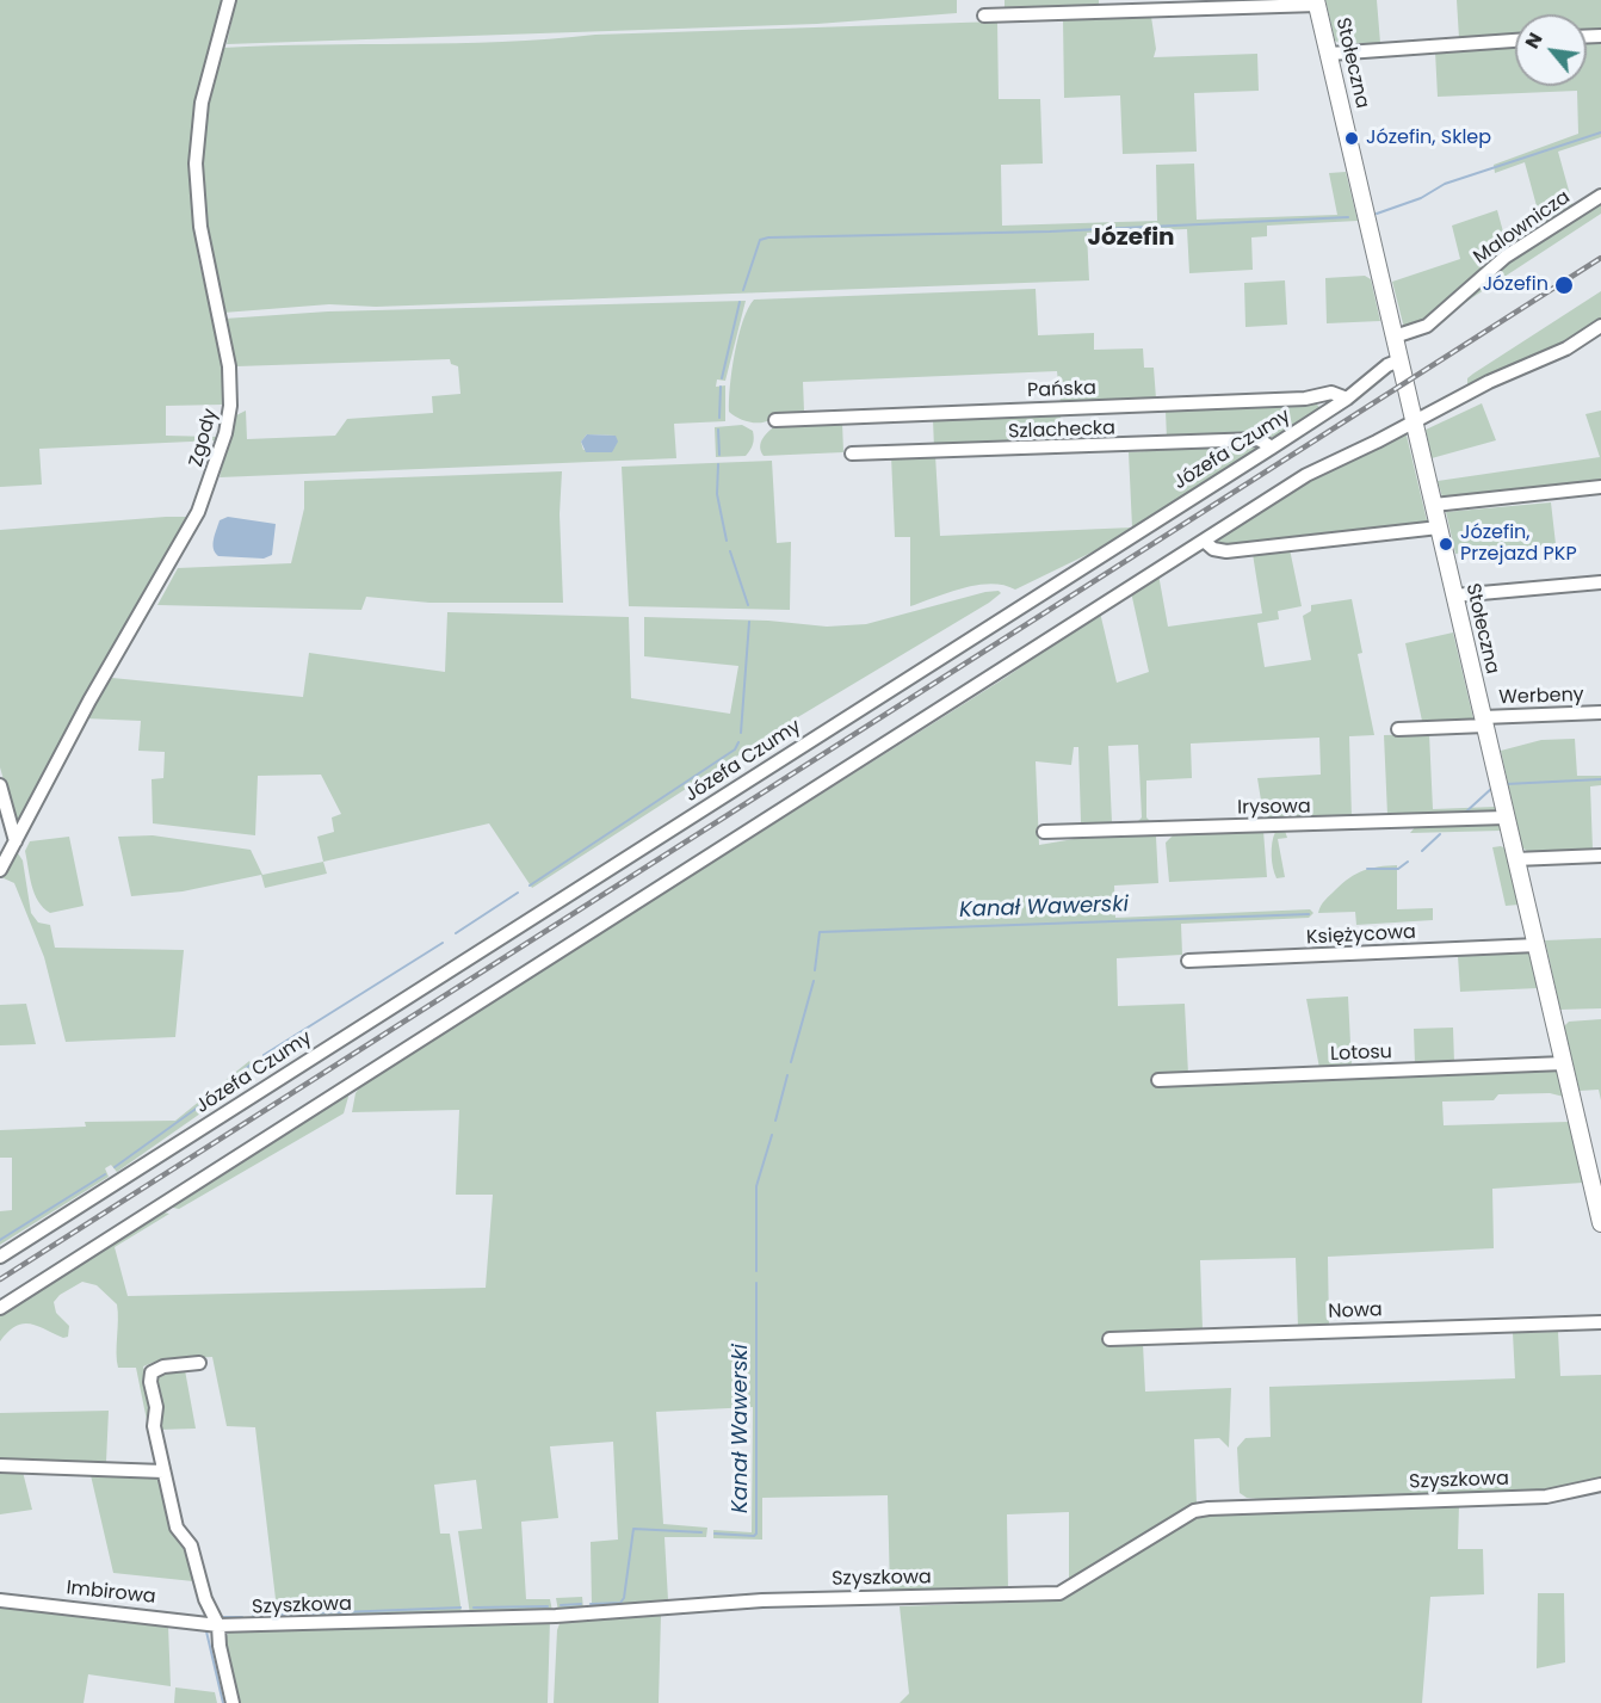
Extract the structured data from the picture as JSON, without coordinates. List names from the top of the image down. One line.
{"streets":{"street":["Stołeczna","Malownicza","Pańska","Szlachecka","Zgody","Józefa Czumy","Werbeny","Irysowa","Księżycowa","Lotosu","Nowa","Szyszkowa","Imbirowa"]},"crossings":[["Stołeczna","Malownicza"],["Stołeczna","Józefa Czumy"],["Stołeczna","Werbeny"],["Stołeczna","Irysowa"],["Stołeczna","Księżycowa"],["Stołeczna","Lotosu"],["Pańska","Józefa Czumy"],["Szlachecka","Józefa Czumy"],["Szyszkowa","Imbirowa"]],"districts":["Józefin"],"water":["Kanał Wawerski"],"places":["Józefin, Sklep","Józefin","Józefin, Przejazd PKP"],"north":"top left"}
